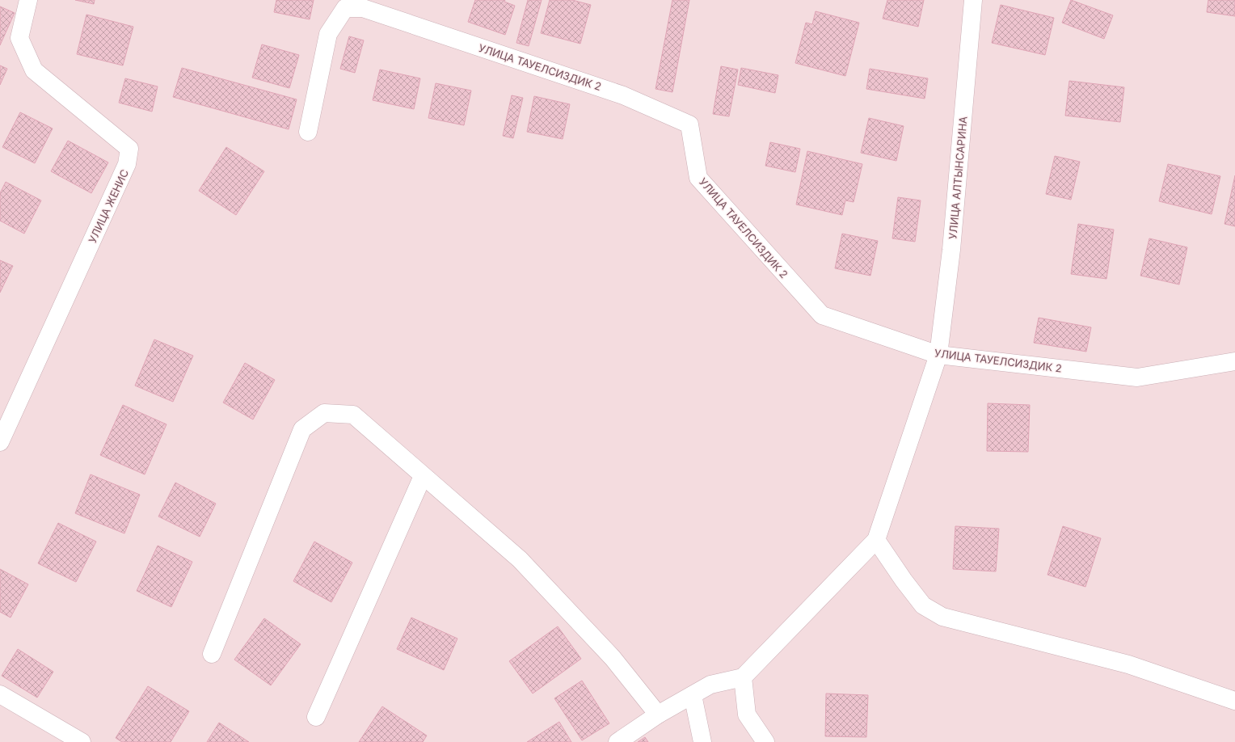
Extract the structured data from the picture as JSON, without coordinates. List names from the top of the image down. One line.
{"streets":{"street":["УЛИЦА ТАУЕЛСИЗДИК 2","УЛИЦА АЛТЫНСАРИНА","УЛИЦА ЖЕНИС"]},"crossings":[["УЛИЦА ТАУЕЛСИЗДИК 2","УЛИЦА АЛТЫНСАРИНА"]]}
